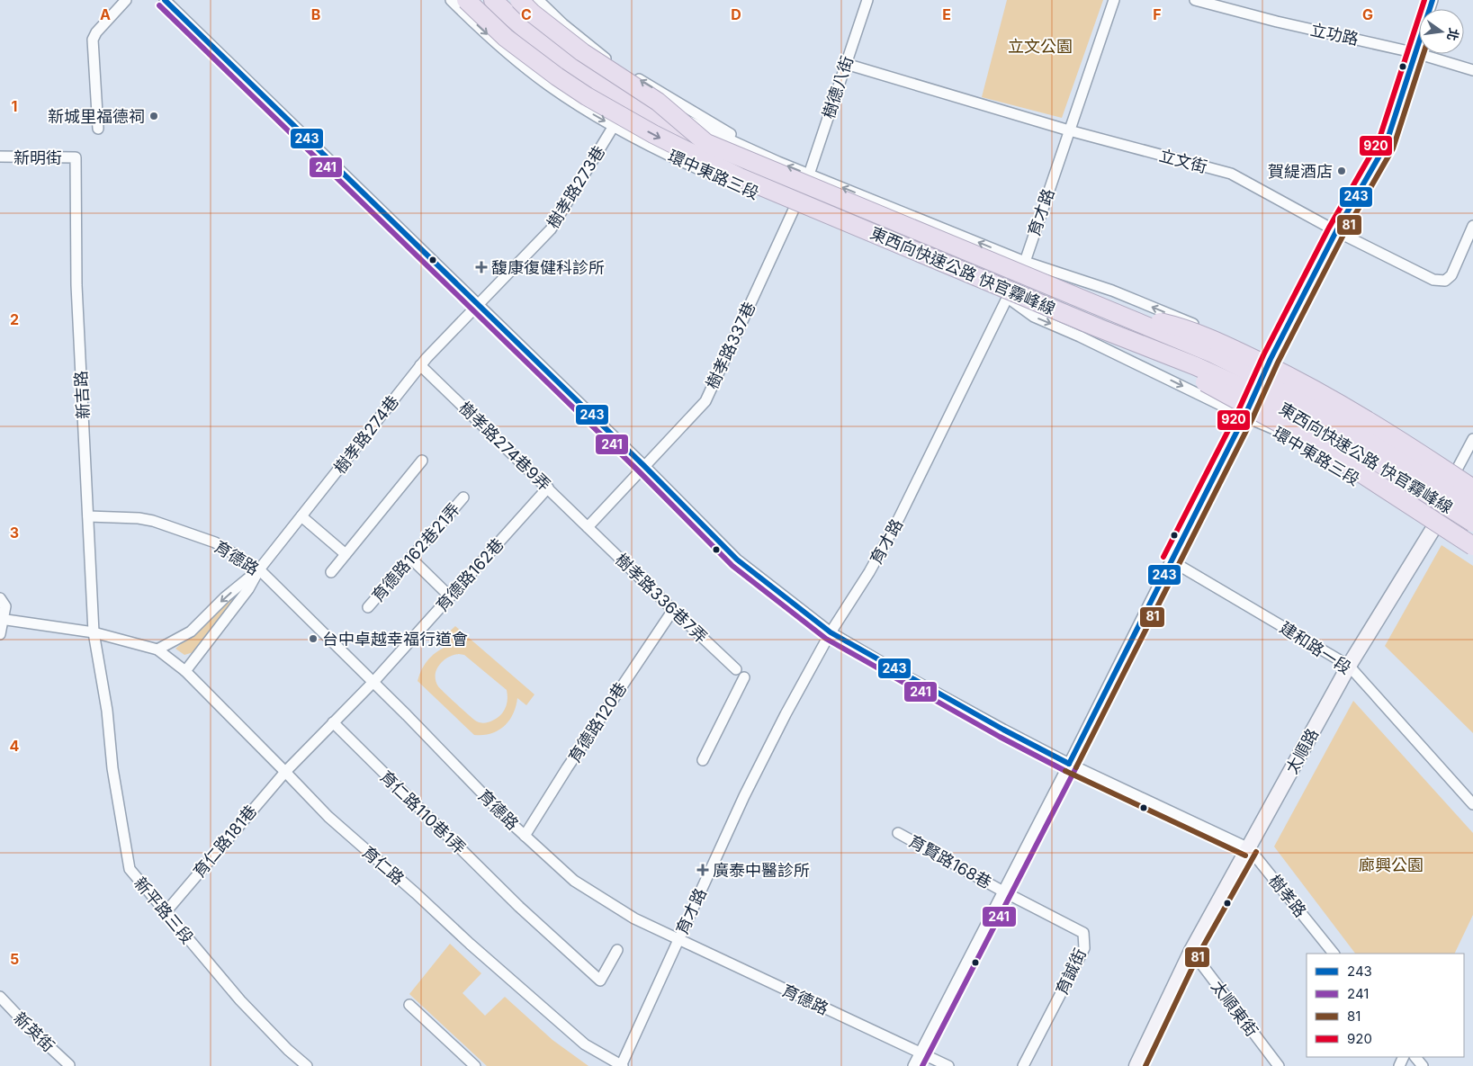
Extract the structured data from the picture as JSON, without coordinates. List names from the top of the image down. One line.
{"streets":{"highway":["東西向快速公路 快官霧峰線"],"street":["立功路","樹德八街","新明街","立文街","環中東路三段","樹孝路273巷","育才路","樹孝路337巷","新吉路","樹孝路274巷","樹孝路274巷9弄","育德路162巷21弄","育德路","育德路162巷","樹孝路336巷7弄","建和路一段","育德路120巷","太順路","育仁路110巷1弄","育仁路181巷","育賢路168巷","育仁路","樹孝路","新平路三段","育誠街","太順東街","新英街"]},"crossings":[["樹德八街","立文街"],["新明街","新吉路"],["立文街","育才路"],["環中東路三段","樹孝路273巷"],["環中東路三段","育才路"],["環中東路三段","樹孝路337巷"],["環中東路三段","太順路"],["樹孝路273巷","樹孝路274巷"],["樹孝路273巷","樹孝路"],["育才路","育德路"],["育才路","育仁路"],["育才路","樹孝路"],["樹孝路337巷","樹孝路274巷9弄"],["樹孝路337巷","樹孝路336巷7弄"],["樹孝路337巷","樹孝路"],["新吉路","育德路"],["新吉路","新平路三段"],["樹孝路274巷","樹孝路274巷9弄"],["樹孝路274巷","育德路"],["樹孝路274巷","樹孝路"],["樹孝路274巷9弄","育德路162巷"],["樹孝路274巷9弄","樹孝路336巷7弄"],["育德路","育德路162巷"],["育德路","育德路120巷"],["樹孝路336巷7弄","育德路120巷"],["建和路一段","太順路"],["太順路","樹孝路"],["太順路","太順東街"],["育仁路181巷","育仁路"],["育仁路181巷","新平路三段"],["育賢路168巷","育誠街"]],"parks":["立文公園","廊興公園"],"places":{"other":["新城里福德祠","賀緹酒店","台中卓越幸福行道會"],"health":["馥康復健科診所","廣泰中醫診所"]},"lines":["transit line 243","transit line 920","transit line 241","transit line 81"],"legend":["243","241","81","920"],"north":"right","grid":{"columns":["A","B","C","D","E","F","G"],"rows":["1","2","3","4","5"]}}
